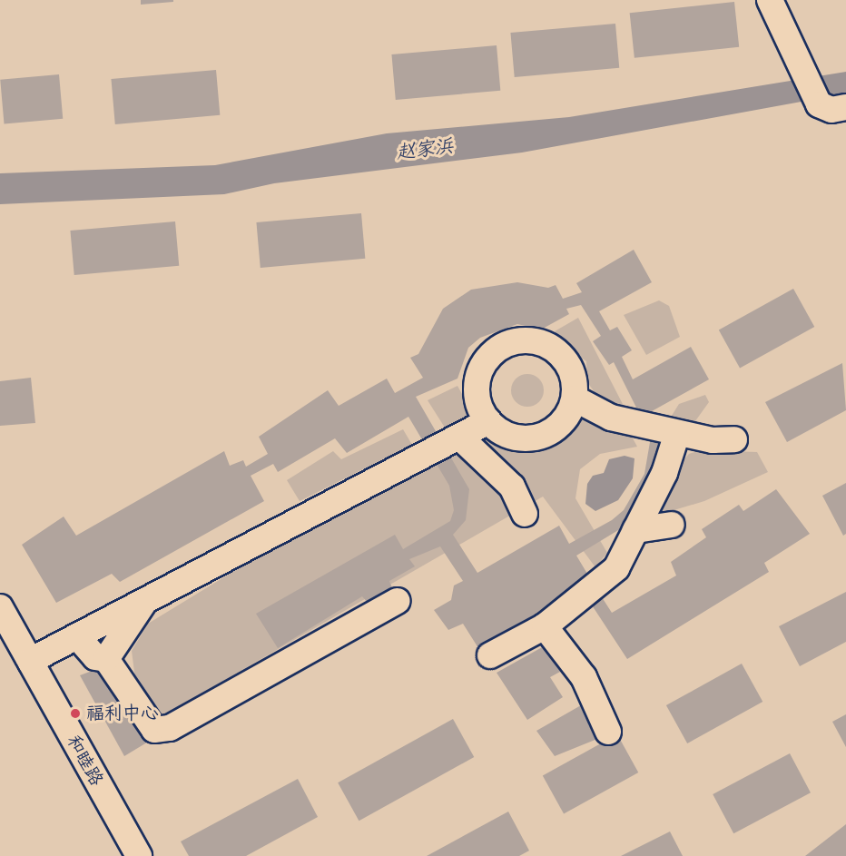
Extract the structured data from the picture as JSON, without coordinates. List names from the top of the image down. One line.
{"streets":{"street":["和睦路"]},"water":["赵家浜"],"places":["福利中心"]}
